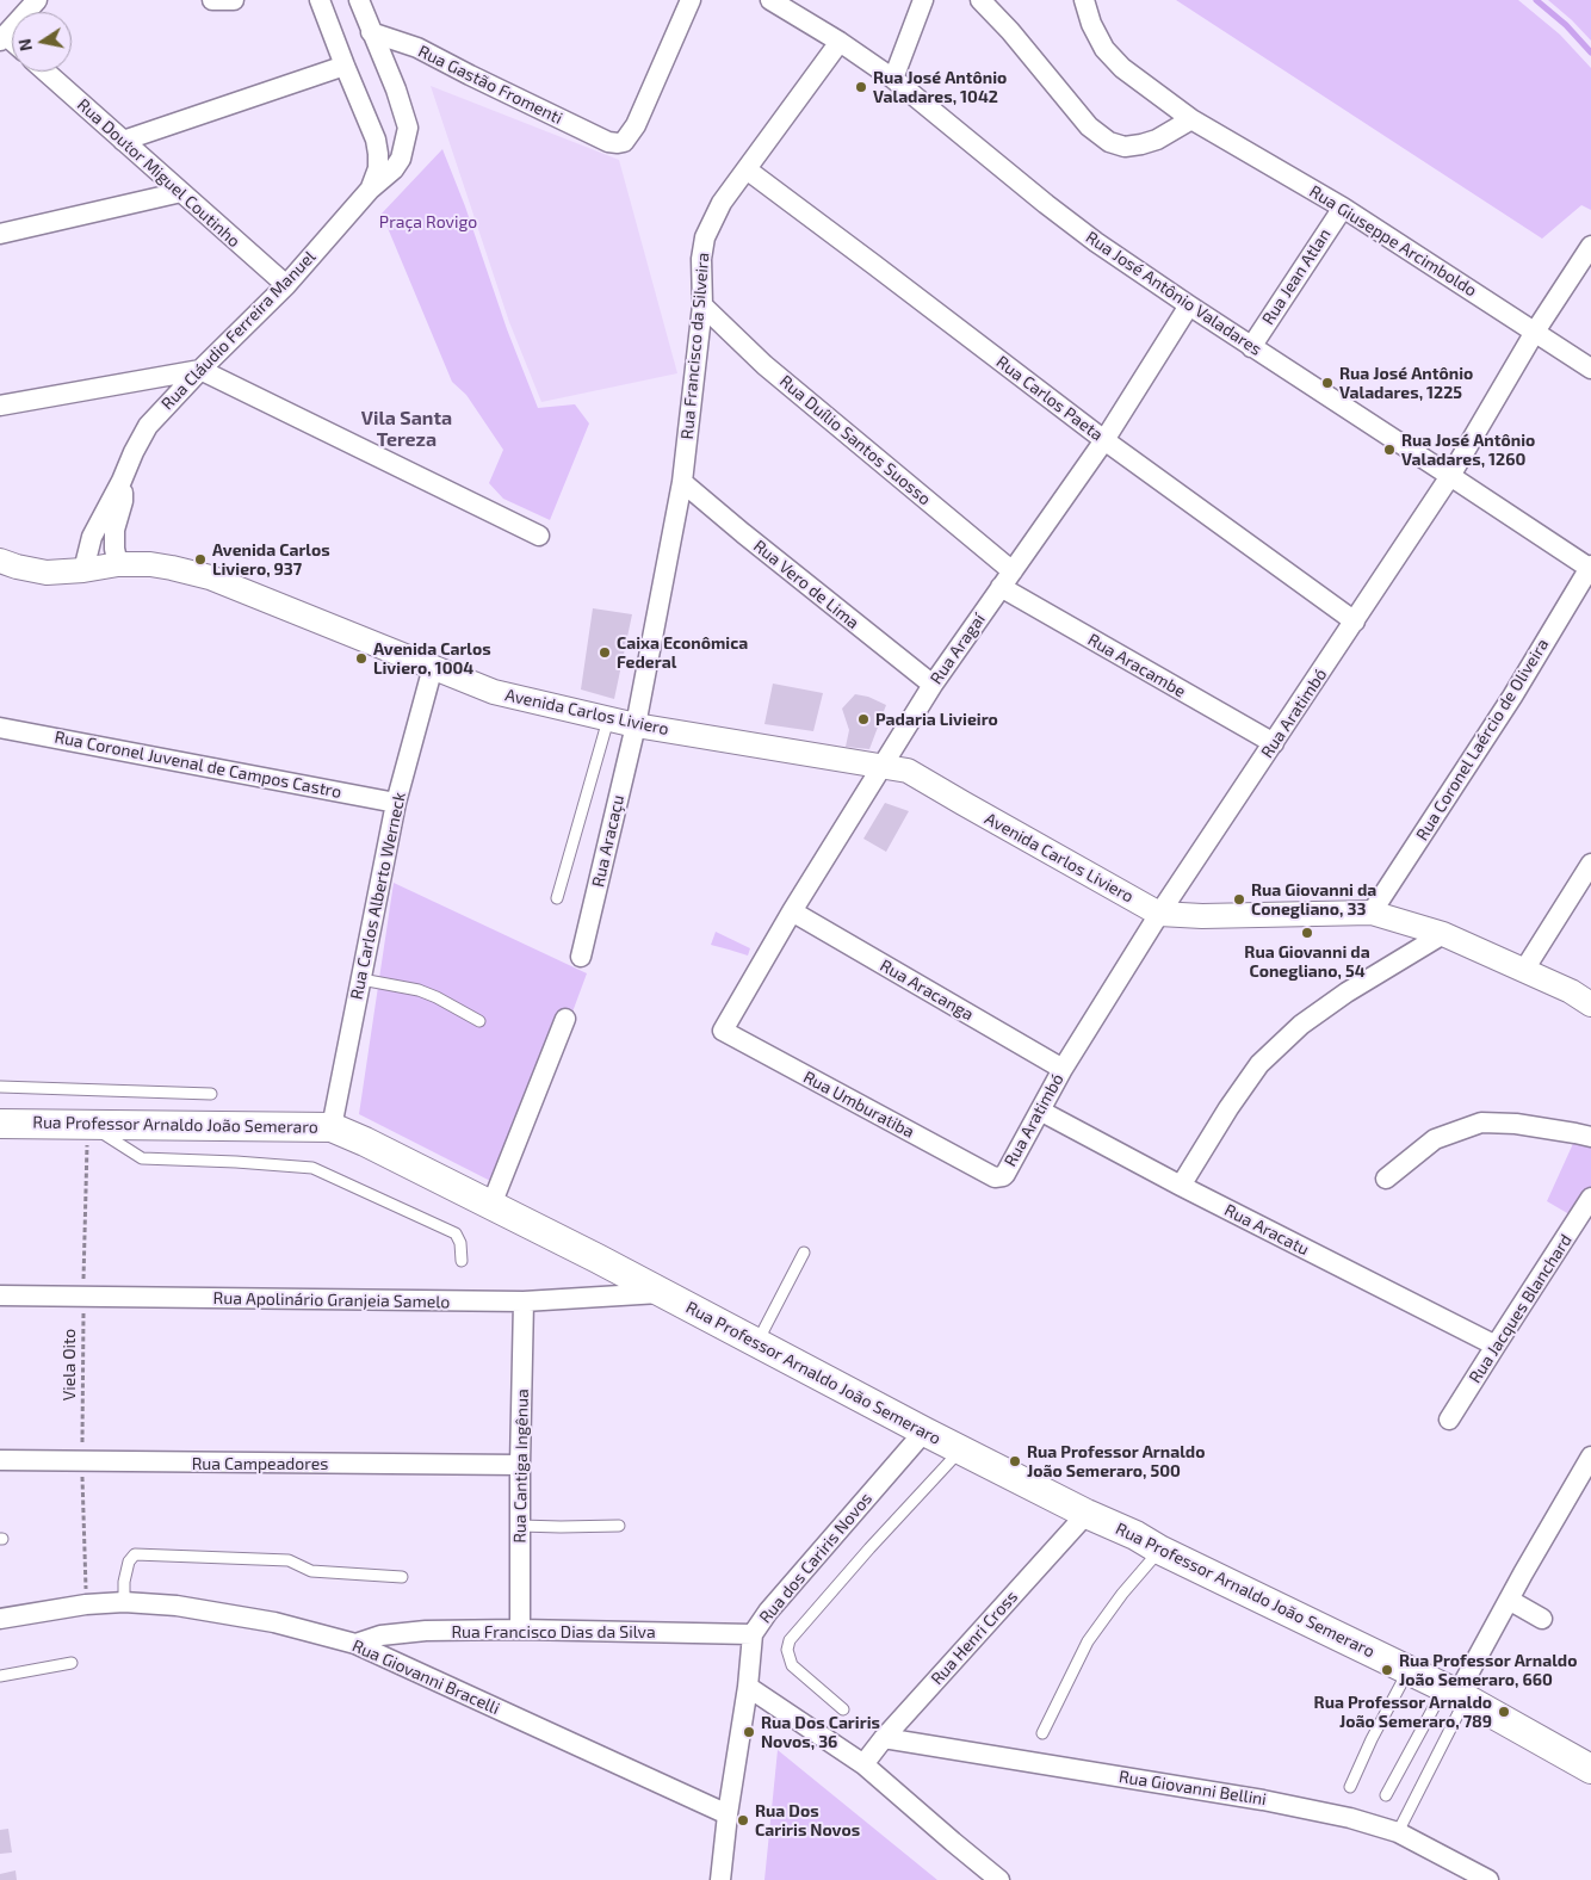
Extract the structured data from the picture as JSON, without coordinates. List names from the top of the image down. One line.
{"streets":{"main road":["Rua Professor Arnaldo João Semeraro"],"street":["Rua Gastão Fromenti","Rua Doutor Miguel Coutinho","Rua Giuseppe Arcimboldo","Rua Jean Atlan","Rua José Antônio Valadares","Rua Cláudio Ferreira Manuel","Rua Francisco da Silveira","Rua Carlos Paeta","Rua Duílio Santos Suosso","Rua Vero de Lima","Rua Aragaí","Rua Aracambe","Avenida Carlos Liviero","Rua Aratimbó","Rua Coronel Laércio de Oliveira","Rua Coronel Juvenal de Campos Castro","Rua Aracaçu","Rua Carlos Alberto Werneck","Rua Aracanga","Rua Umburatiba","Rua Aracatu","Rua Apolinário Granjeia Samelo","Rua Jacques Blanchard","Rua Campeadores","Rua Cantiga Ingênua","Rua dos Cariris Novos","Rua Francisco Dias da Silva","Rua Henri Cross","Rua Giovanni Bracelli","Rua Giovanni Bellini"],"path":["Viela Oito"]},"crossings":[["Rua Gastão Fromenti","Rua Cláudio Ferreira Manuel"],["Rua Doutor Miguel Coutinho","Rua Cláudio Ferreira Manuel"],["Rua Giuseppe Arcimboldo","Rua Jean Atlan"],["Rua Giuseppe Arcimboldo","Rua Aratimbó"],["Rua Jean Atlan","Rua José Antônio Valadares"],["Rua José Antônio Valadares","Rua Francisco da Silveira"],["Rua José Antônio Valadares","Rua Aragaí"],["Rua José Antônio Valadares","Rua Aratimbó"],["Rua José Antônio Valadares","Rua Coronel Laércio de Oliveira"],["Rua Cláudio Ferreira Manuel","Avenida Carlos Liviero"],["Rua Francisco da Silveira","Rua Carlos Paeta"],["Rua Francisco da Silveira","Rua Duílio Santos Suosso"],["Rua Francisco da Silveira","Rua Vero de Lima"],["Rua Francisco da Silveira","Avenida Carlos Liviero"],["Rua Francisco da Silveira","Rua Aracaçu"],["Rua Carlos Paeta","Rua Aragaí"],["Rua Carlos Paeta","Rua Aratimbó"],["Rua Duílio Santos Suosso","Rua Aragaí"],["Rua Vero de Lima","Rua Aragaí"],["Rua Aragaí","Rua Aracambe"],["Rua Aragaí","Avenida Carlos Liviero"],["Rua Aragaí","Rua Aracanga"],["Rua Aragaí","Rua Umburatiba"],["Rua Aracambe","Rua Aratimbó"],["Avenida Carlos Liviero","Rua Aratimbó"],["Avenida Carlos Liviero","Rua Aracaçu"],["Avenida Carlos Liviero","Rua Carlos Alberto Werneck"],["Rua Aratimbó","Rua Aracanga"],["Rua Aratimbó","Rua Umburatiba"],["Rua Aratimbó","Rua Aracatu"],["Rua Coronel Juvenal de Campos Castro","Rua Carlos Alberto Werneck"],["Rua Carlos Alberto Werneck","Rua Professor Arnaldo João Semeraro"],["Rua Professor Arnaldo João Semeraro","Rua Apolinário Granjeia Samelo"],["Rua Professor Arnaldo João Semeraro","Viela Oito"],["Rua Professor Arnaldo João Semeraro","Rua dos Cariris Novos"],["Rua Professor Arnaldo João Semeraro","Rua Henri Cross"],["Rua Aracatu","Rua Jacques Blanchard"],["Rua Apolinário Granjeia Samelo","Viela Oito"],["Rua Apolinário Granjeia Samelo","Rua Cantiga Ingênua"],["Viela Oito","Rua Campeadores"],["Viela Oito","Rua Giovanni Bracelli"],["Rua Campeadores","Rua Cantiga Ingênua"],["Rua Cantiga Ingênua","Rua Francisco Dias da Silva"],["Rua dos Cariris Novos","Rua Francisco Dias da Silva"],["Rua dos Cariris Novos","Rua Giovanni Bracelli"],["Rua Francisco Dias da Silva","Rua Giovanni Bracelli"],["Rua Henri Cross","Rua Giovanni Bellini"]],"districts":["Vila Santa Tereza"],"parks":["Praça Rovigo"],"places":["Rua José Antônio Valadares, 1042","Rua José Antônio Valadares, 1225","Rua José Antônio Valadares, 1260","Avenida Carlos Liviero, 937","Caixa Econômica Federal","Avenida Carlos Liviero, 1004","Padaria Livieiro","Rua Giovanni da Conegliano, 33","Rua Giovanni da Conegliano, 54","Rua Professor Arnaldo João Semeraro, 500","Rua Professor Arnaldo João Semeraro, 660","Rua Professor Arnaldo João Semeraro, 789","Rua Dos Cariris Novos, 36","Rua Dos Cariris Novos"],"north":"left"}
